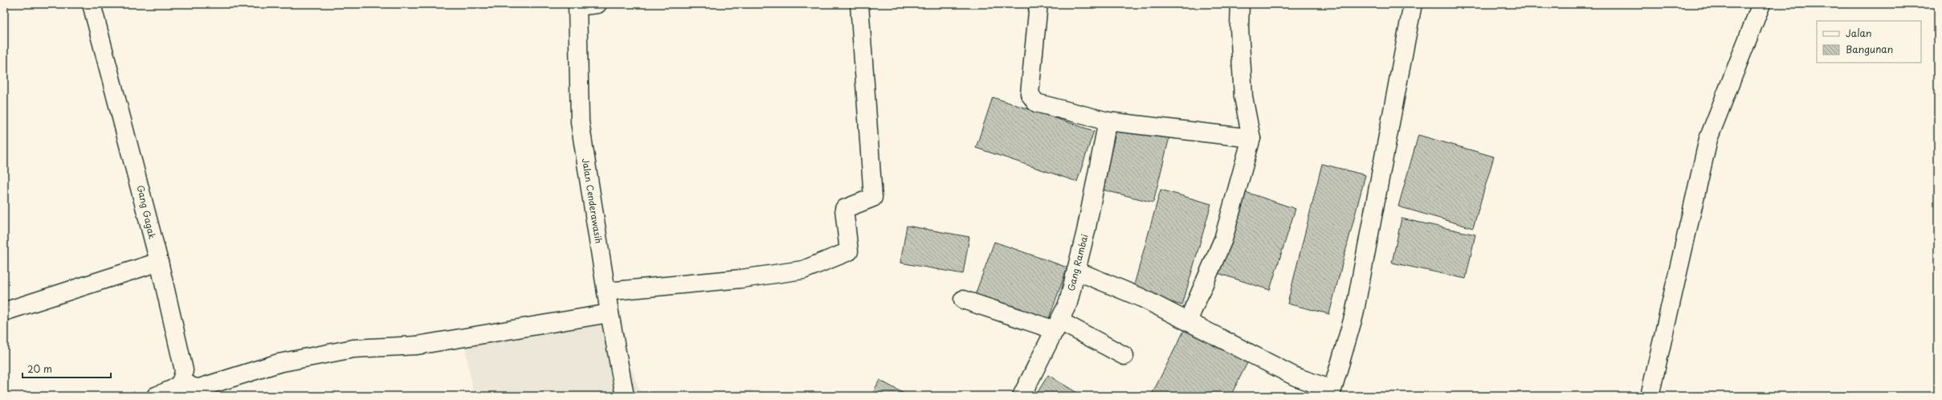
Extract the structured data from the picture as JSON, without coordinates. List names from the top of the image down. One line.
{"streets":{"street":["Jalan Cenderawasih","Gang Gagak","Gang Rambai"]},"legend":["Jalan","Bangunan"],"scale_bar":"20 m"}
